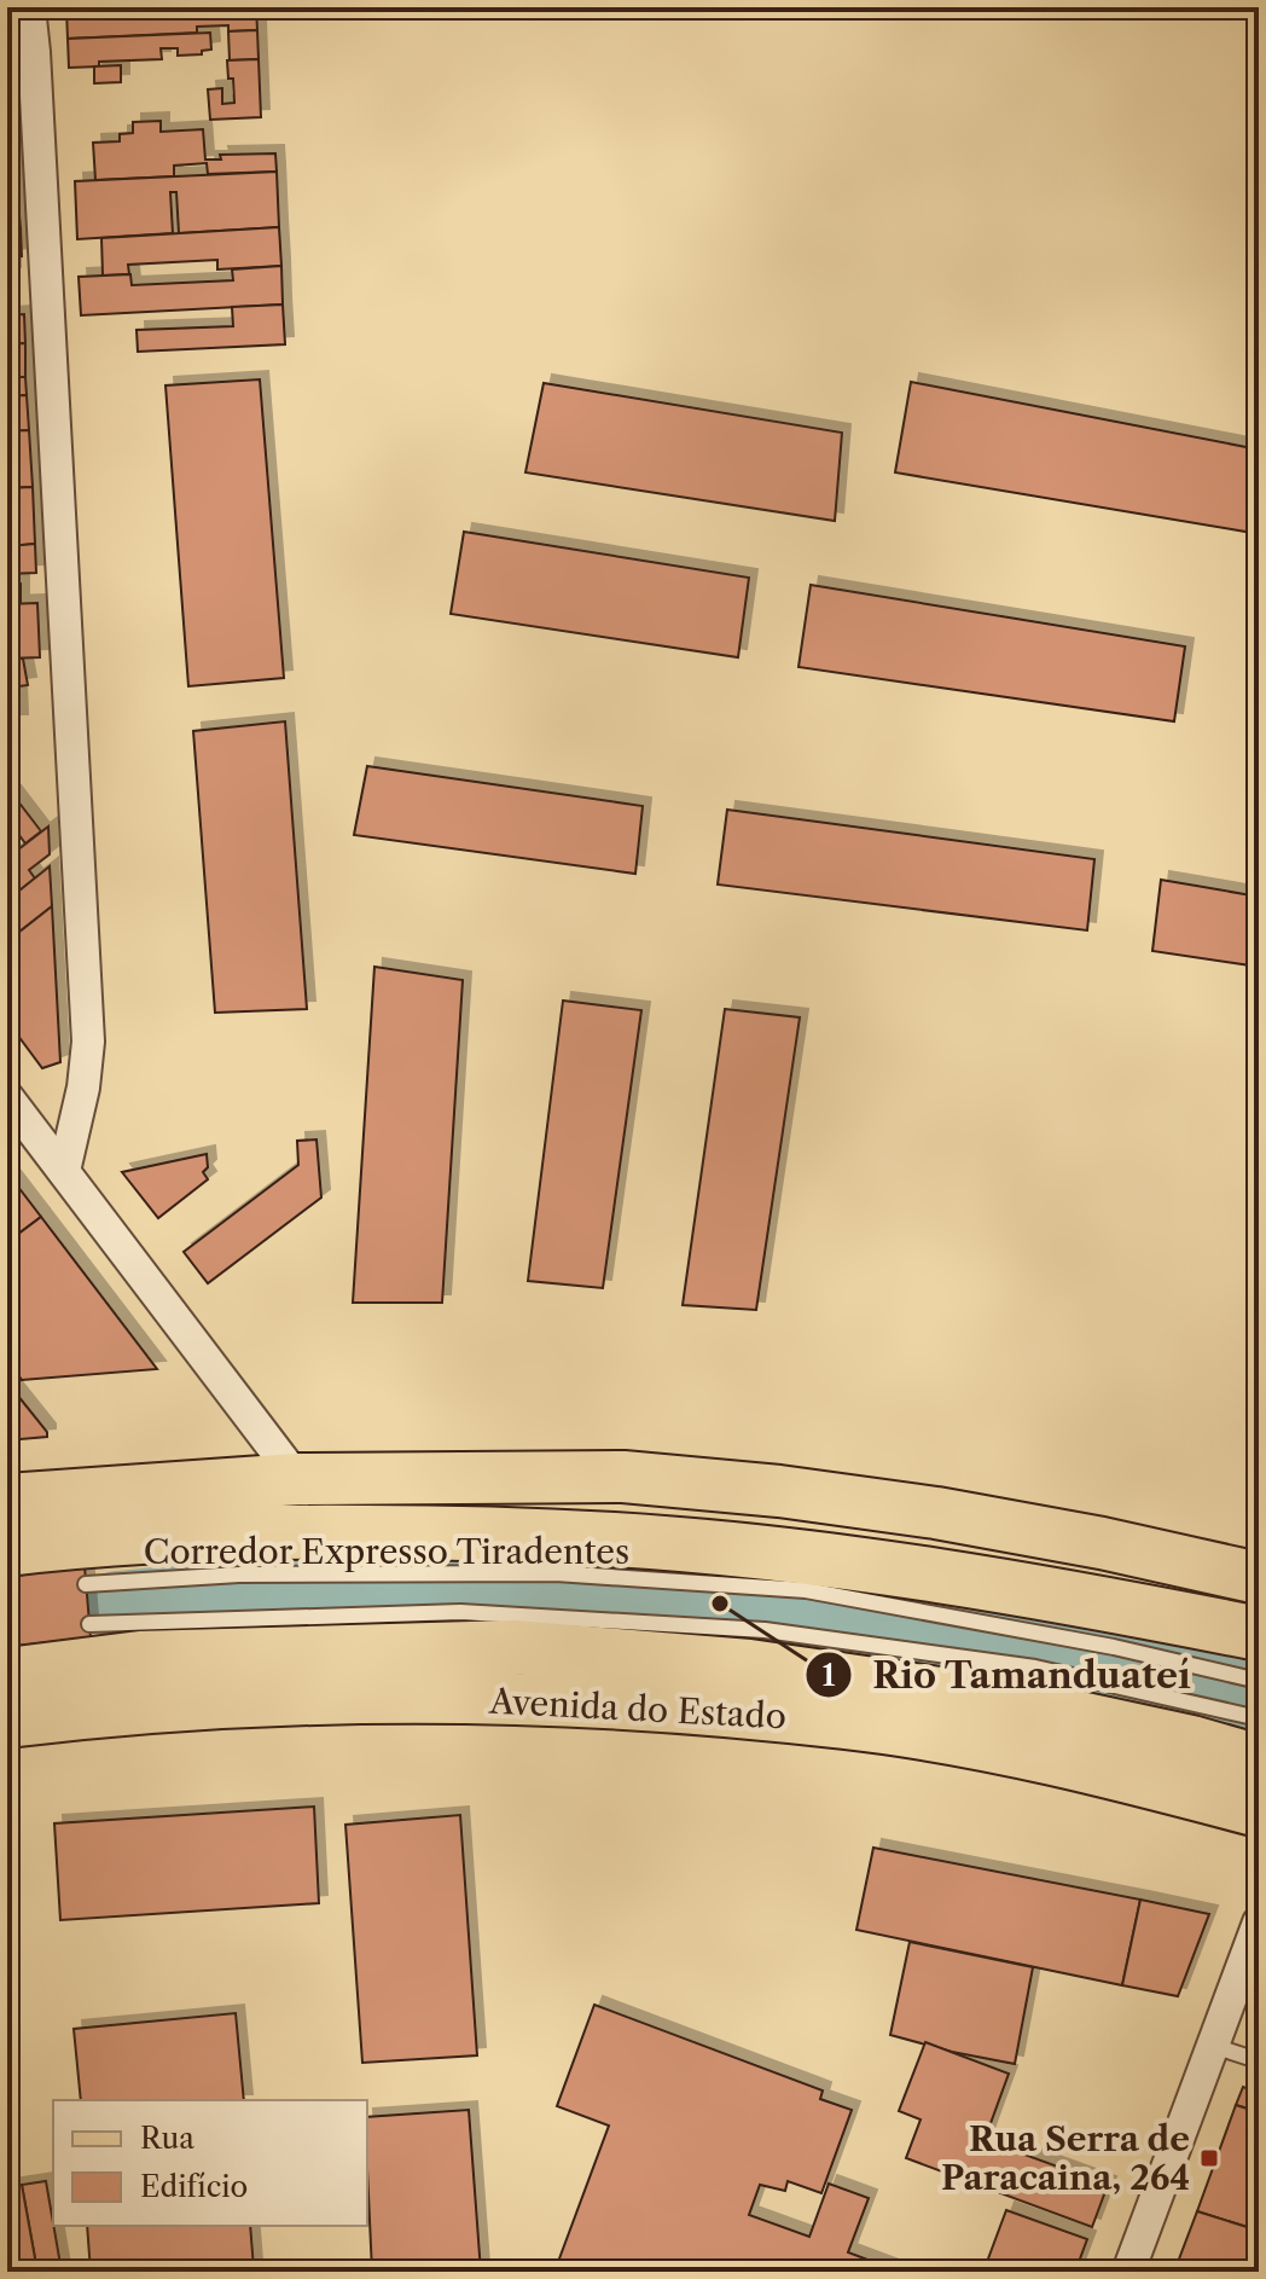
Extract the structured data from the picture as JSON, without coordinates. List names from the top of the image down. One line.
{"streets":{"highway":["Avenida do Estado"],"lane":["Corredor Expresso Tiradentes"]},"places":{"other":["Rio Tamanduateí"],"transit":["Rua Serra de Paracaina, 264"]},"legend":["Rua","Edifício"]}
